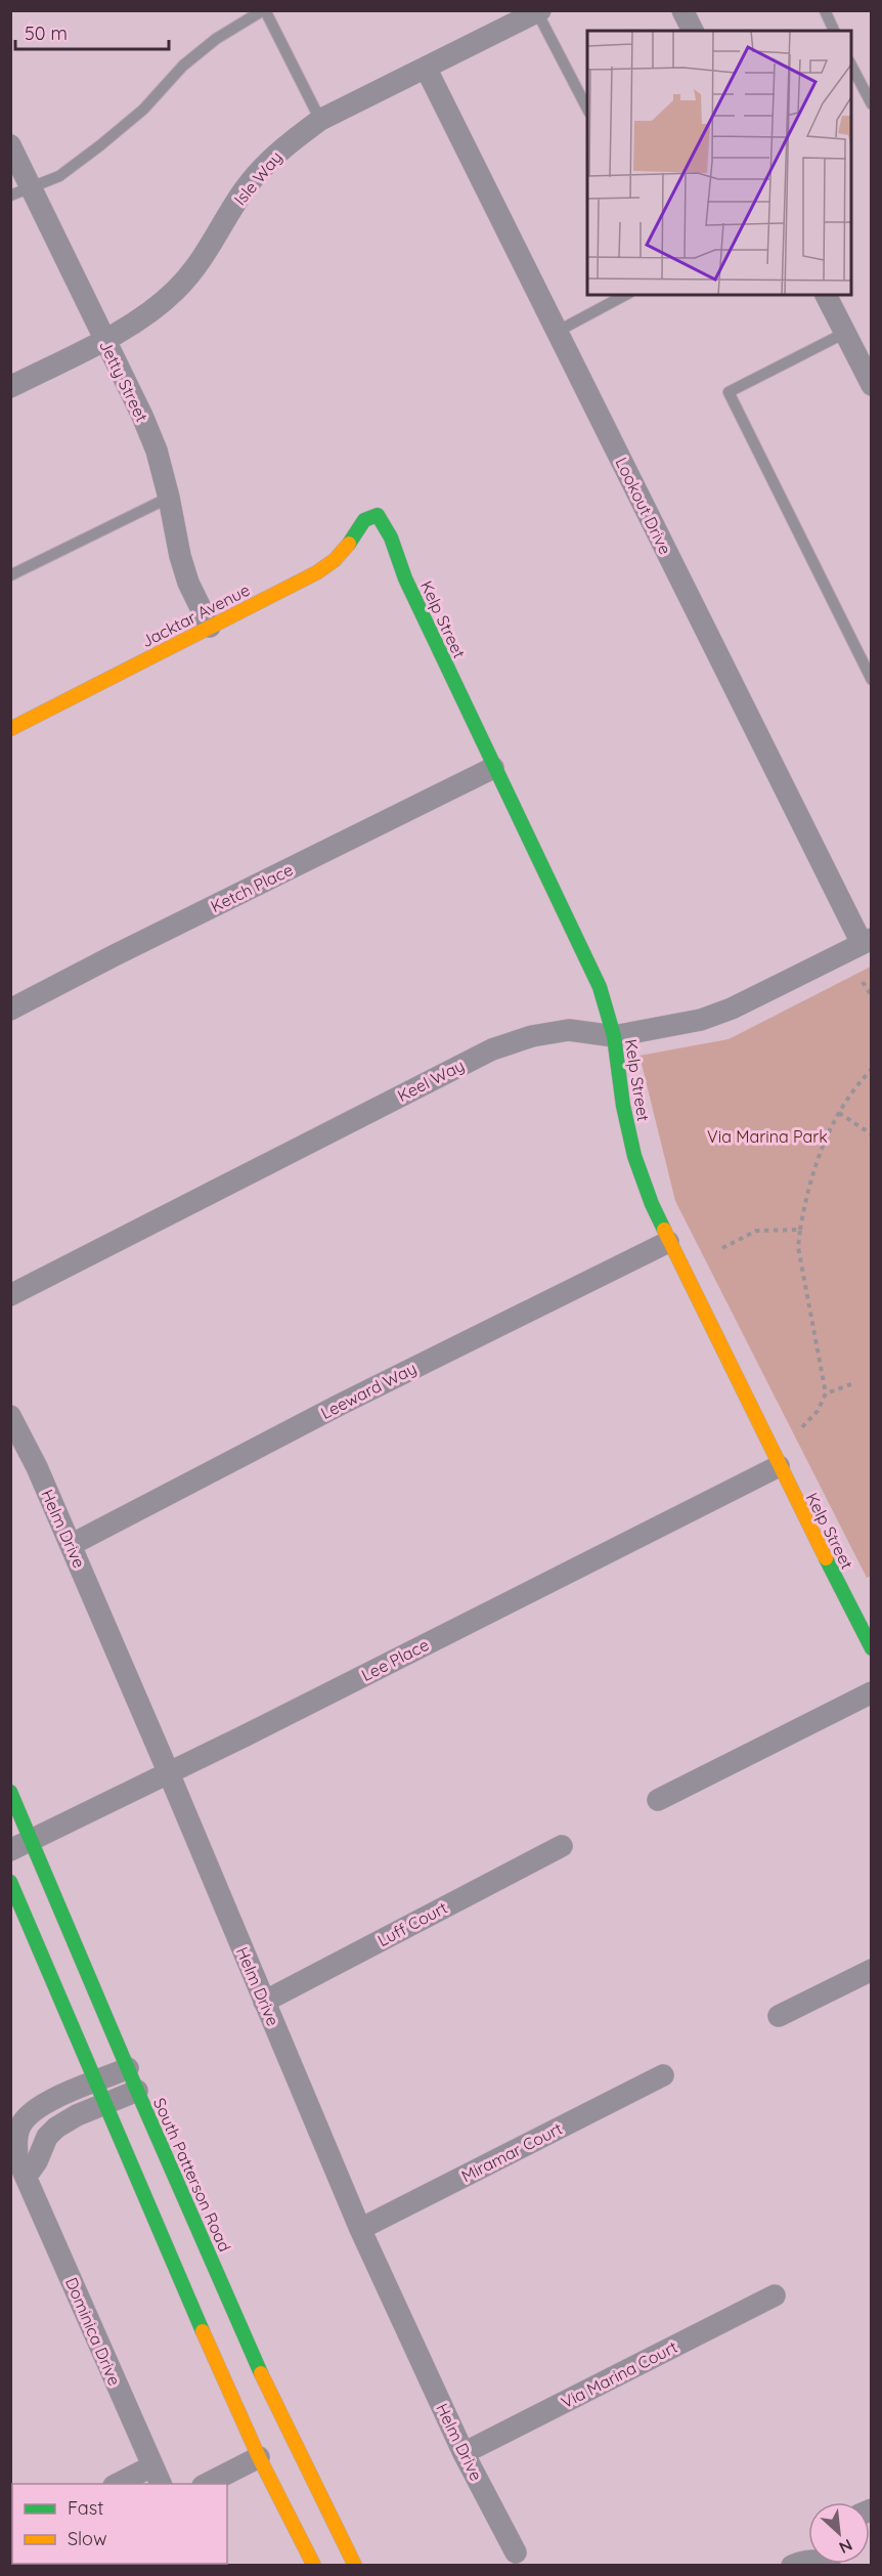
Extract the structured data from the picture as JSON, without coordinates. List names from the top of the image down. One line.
{"streets":{"street":["Isle Way","Jetty Street","Lookout Drive","Jacktar Avenue","Kelp Street","Ketch Place","Keel Way","Leeward Way","Helm Drive","Lee Place","Luff Court","Miramar Court","South Patterson Road","Dominica Drive","Via Marina Court"]},"crossings":[["Isle Way","Jetty Street"],["Isle Way","Lookout Drive"],["Jetty Street","Jacktar Avenue"],["Lookout Drive","Keel Way"],["Jacktar Avenue","Kelp Street"],["Kelp Street","Ketch Place"],["Kelp Street","Keel Way"],["Kelp Street","Leeward Way"],["Kelp Street","Lee Place"],["Leeward Way","Helm Drive"],["Helm Drive","Lee Place"],["Helm Drive","Luff Court"],["Helm Drive","Miramar Court"],["Helm Drive","Via Marina Court"],["Lee Place","South Patterson Road"],["South Patterson Road","Dominica Drive"]],"parks":["Via Marina Park"],"legend":["Fast","Slow"],"scale_bar":"50 m","north":"bottom right"}
